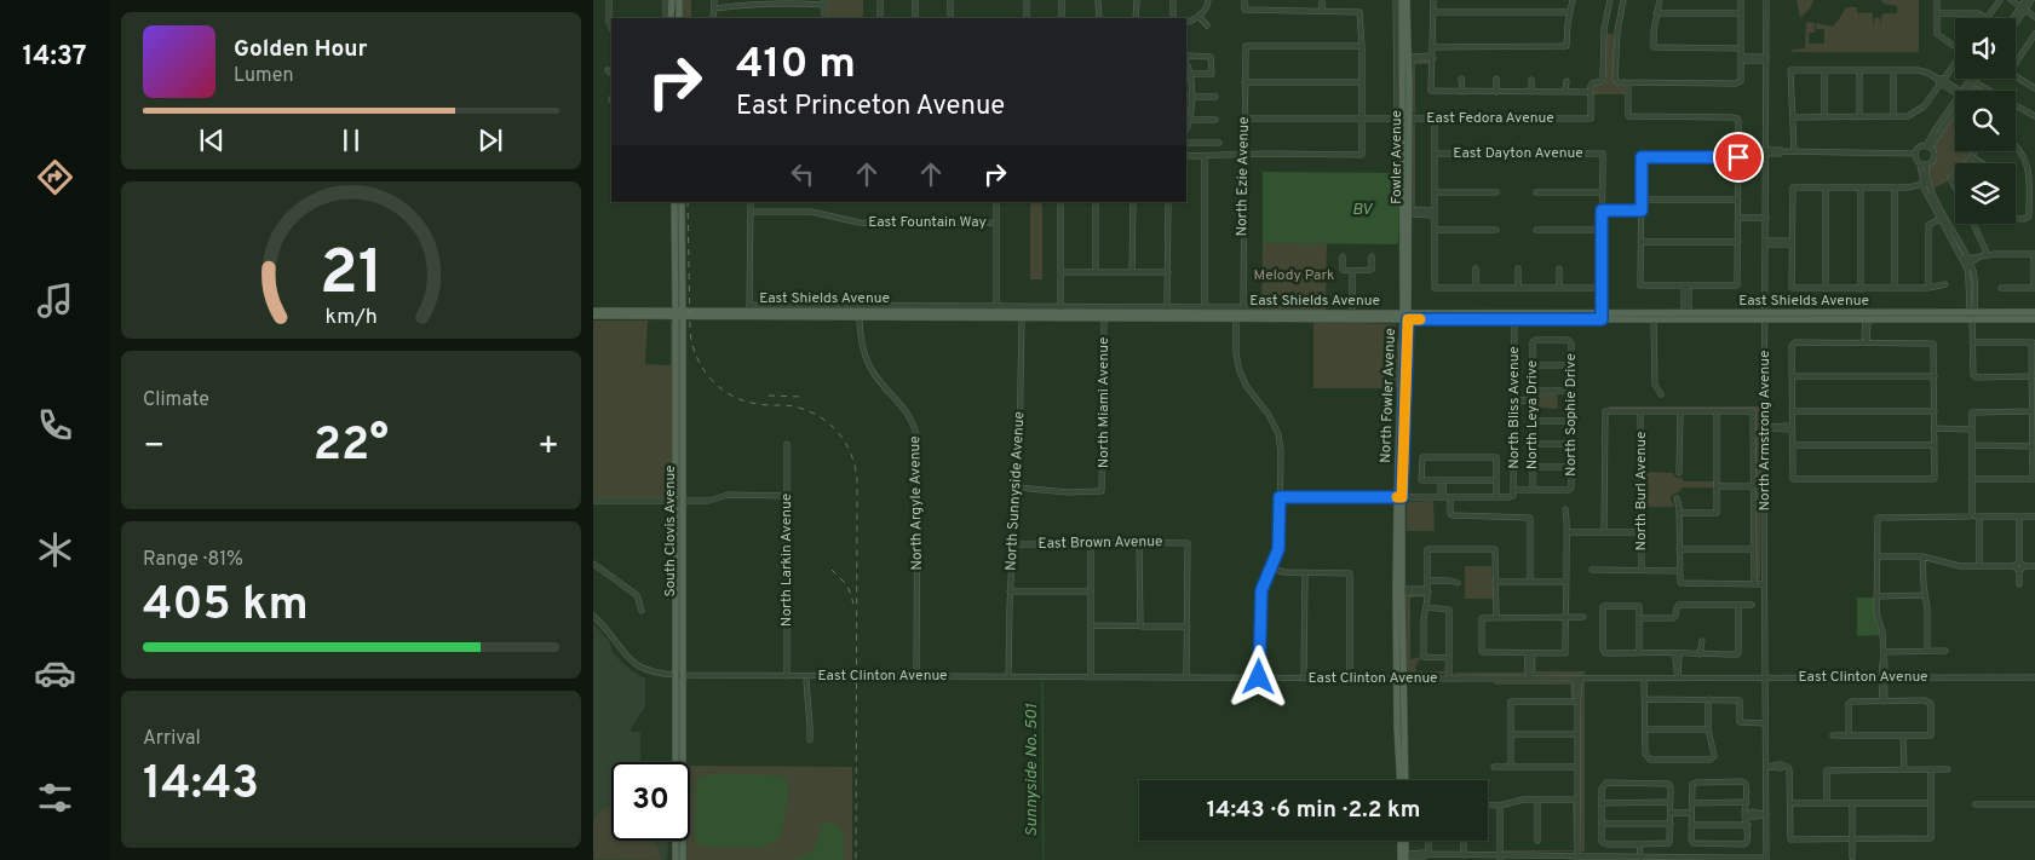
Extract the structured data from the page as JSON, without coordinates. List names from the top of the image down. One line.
{"streets":{"main road":["Fowler Avenue","East Shields Avenue","North Fowler Avenue","South Clovis Avenue"],"street":["East Fedora Avenue","East Dayton Avenue","North Ezie Avenue","East Fountain Way","North Miami Avenue","North Bliss Avenue","North Leya Drive","North Sophie Drive","North Armstrong Avenue","North Sunnyside Avenue","North Burl Avenue","North Argyle Avenue","East Brown Avenue","North Larkin Avenue","East Clinton Avenue"]},"crossings":[["East Fedora Avenue","Fowler Avenue"],["East Fedora Avenue","North Ezie Avenue"],["East Fedora Avenue","North Fowler Avenue"],["Fowler Avenue","East Shields Avenue"],["Fowler Avenue","North Fowler Avenue"],["North Ezie Avenue","East Shields Avenue"],["East Shields Avenue","North Fowler Avenue"],["East Shields Avenue","North Miami Avenue"],["East Shields Avenue","North Bliss Avenue"],["East Shields Avenue","North Armstrong Avenue"],["East Shields Avenue","North Sunnyside Avenue"],["East Shields Avenue","North Argyle Avenue"],["East Shields Avenue","South Clovis Avenue"],["North Fowler Avenue","East Clinton Avenue"],["North Miami Avenue","North Sunnyside Avenue"],["North Leya Drive","North Sophie Drive"],["North Armstrong Avenue","East Clinton Avenue"],["North Sunnyside Avenue","East Brown Avenue"],["North Sunnyside Avenue","East Clinton Avenue"],["North Argyle Avenue","East Clinton Avenue"],["South Clovis Avenue","East Clinton Avenue"],["North Larkin Avenue","East Clinton Avenue"]],"water":["BV","Sunnyside No. 501"],"parks":["Melody Park"],"page":{"tabs":"14:37","turn":["410 m","East Princeton Avenue"],"song":["Golden Hour","Lumen"],"tile":["Climate",["Range · 81%","405 km"],["Arrival","14:43"]],"heat":["−","22°","+"],"limit":"30","trip":"14:43 · 6 min · 2.2 km","gauge":["21","km/h"]}}
